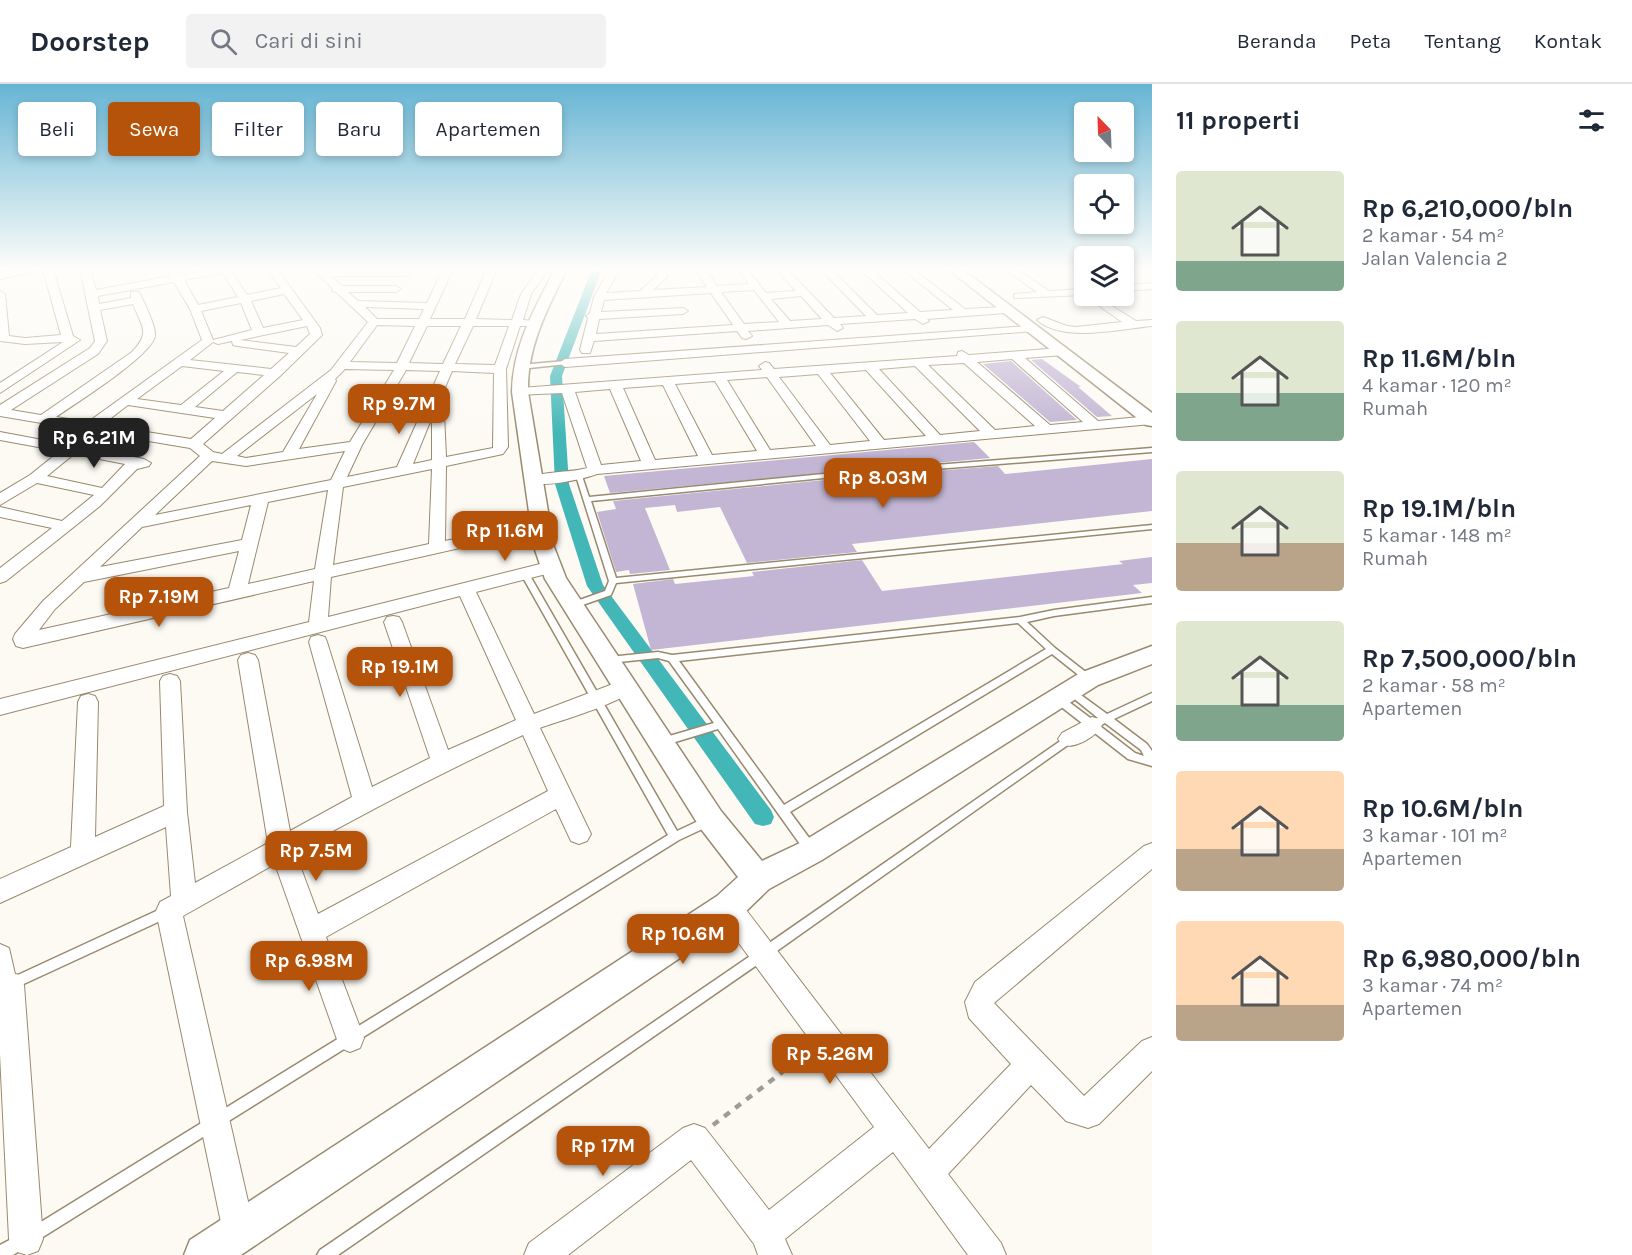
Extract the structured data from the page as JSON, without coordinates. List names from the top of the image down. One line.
{"north":"top left","page":{"header":"Doorstep","search":"Cari di sini","nav":["Beranda","Peta","Tentang","Kontak"],"heading":"11 properti","chip":["Beli","Sewa","Filter","Baru","Apartemen"],"list":[{"name":"Rp 6,210,000/bln","note":"2 kamar · 54 m² · Jalan Valencia 2"},{"name":"Rp 11.6M/bln","note":"4 kamar · 120 m² · Rumah"},{"name":"Rp 19.1M/bln","note":"5 kamar · 148 m² · Rumah"},{"name":"Rp 7,500,000/bln","note":"2 kamar · 58 m² · Apartemen"},{"name":"Rp 10.6M/bln","note":"3 kamar · 101 m² · Apartemen"},{"name":"Rp 6,980,000/bln","note":"3 kamar · 74 m² · Apartemen"}],"price":["Rp 9.7M","Rp 6.21M","Rp 8.03M","Rp 11.6M","Rp 7.19M","Rp 19.1M","Rp 7.5M","Rp 10.6M","Rp 6.98M","Rp 5.26M","Rp 17M"]}}
